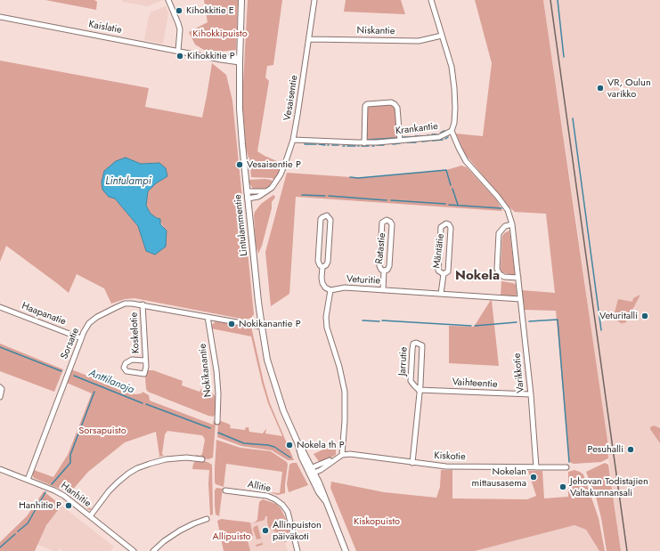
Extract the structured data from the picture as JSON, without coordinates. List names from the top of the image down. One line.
{"streets":{"street":["Kaislatie","Niskantie","Vesaisentie","Krankantie","Lintulammentie","Ratastie","Mäntätie","Veturitie","Haapanatie","Koskelotie","Sorsatie","Jarrutie","Nokikanantie","Varikkotie","Vaihteentie","Kiskotie","Allitie","Hanhitie"]},"crossings":[["Kaislatie","Lintulammentie"],["Niskantie","Vesaisentie"],["Niskantie","Krankantie"],["Vesaisentie","Krankantie"],["Vesaisentie","Lintulammentie"],["Krankantie","Varikkotie"],["Lintulammentie","Sorsatie"],["Ratastie","Veturitie"],["Mäntätie","Veturitie"],["Veturitie","Varikkotie"],["Haapanatie","Sorsatie"],["Koskelotie","Sorsatie"],["Sorsatie","Nokikanantie"],["Sorsatie","Hanhitie"],["Jarrutie","Vaihteentie"],["Jarrutie","Kiskotie"],["Varikkotie","Vaihteentie"],["Varikkotie","Kiskotie"]],"districts":["Nokela"],"water":["Lintulampi","Anttilanoja"],"parks":["Kihokkipuisto","Sorsapuisto","Kiskopuisto","Allipuisto"],"places":["Kihokkitie E","Kihokkitie P","VR, Oulun varikko","Vesaisentie P","Veturitalli","Nokikanantie P","Nokela th P","Pesuhalli","Nokelan mittausasema","Jehovan Todistajien Valtakunnansali","Hanhitie P","Allinpuiston päiväkoti"]}
